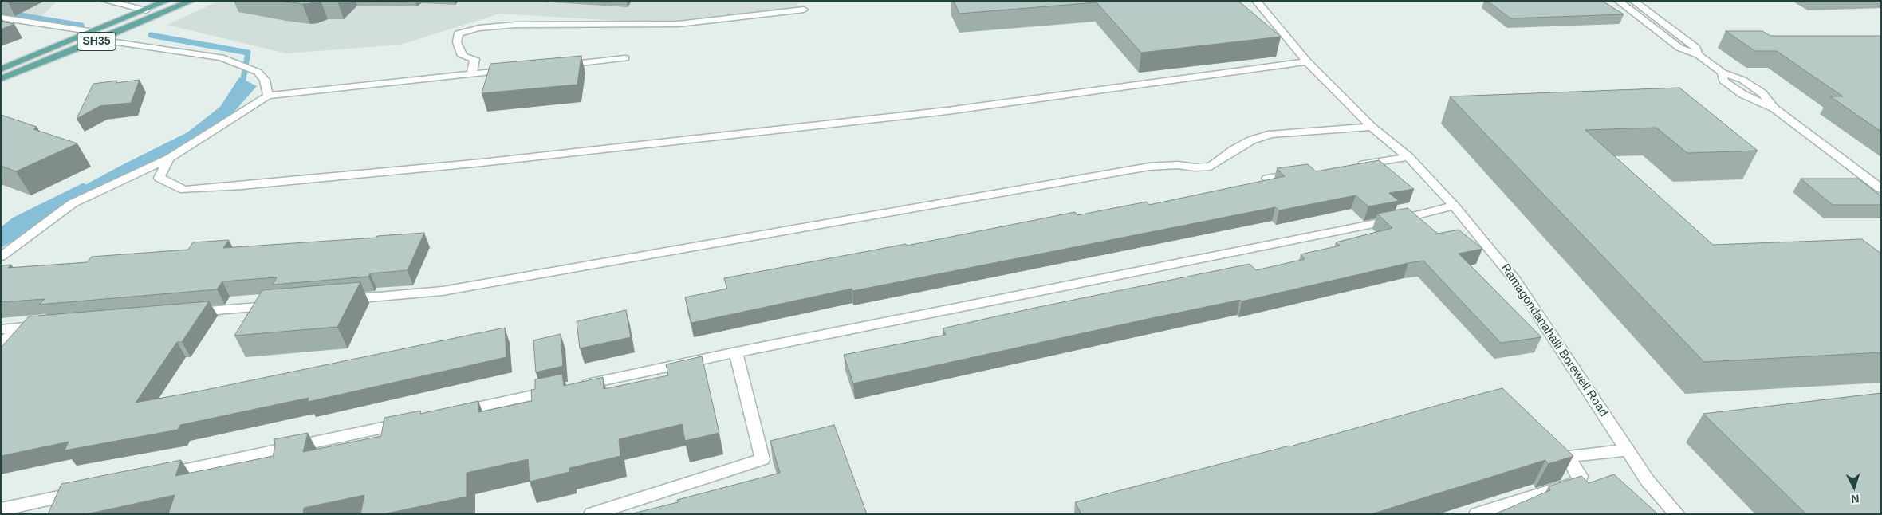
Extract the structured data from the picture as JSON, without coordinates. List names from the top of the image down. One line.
{"streets":{"main road":["SH35"],"street":["Ramagondanahalli Borewell Road"]},"north":"bottom"}
